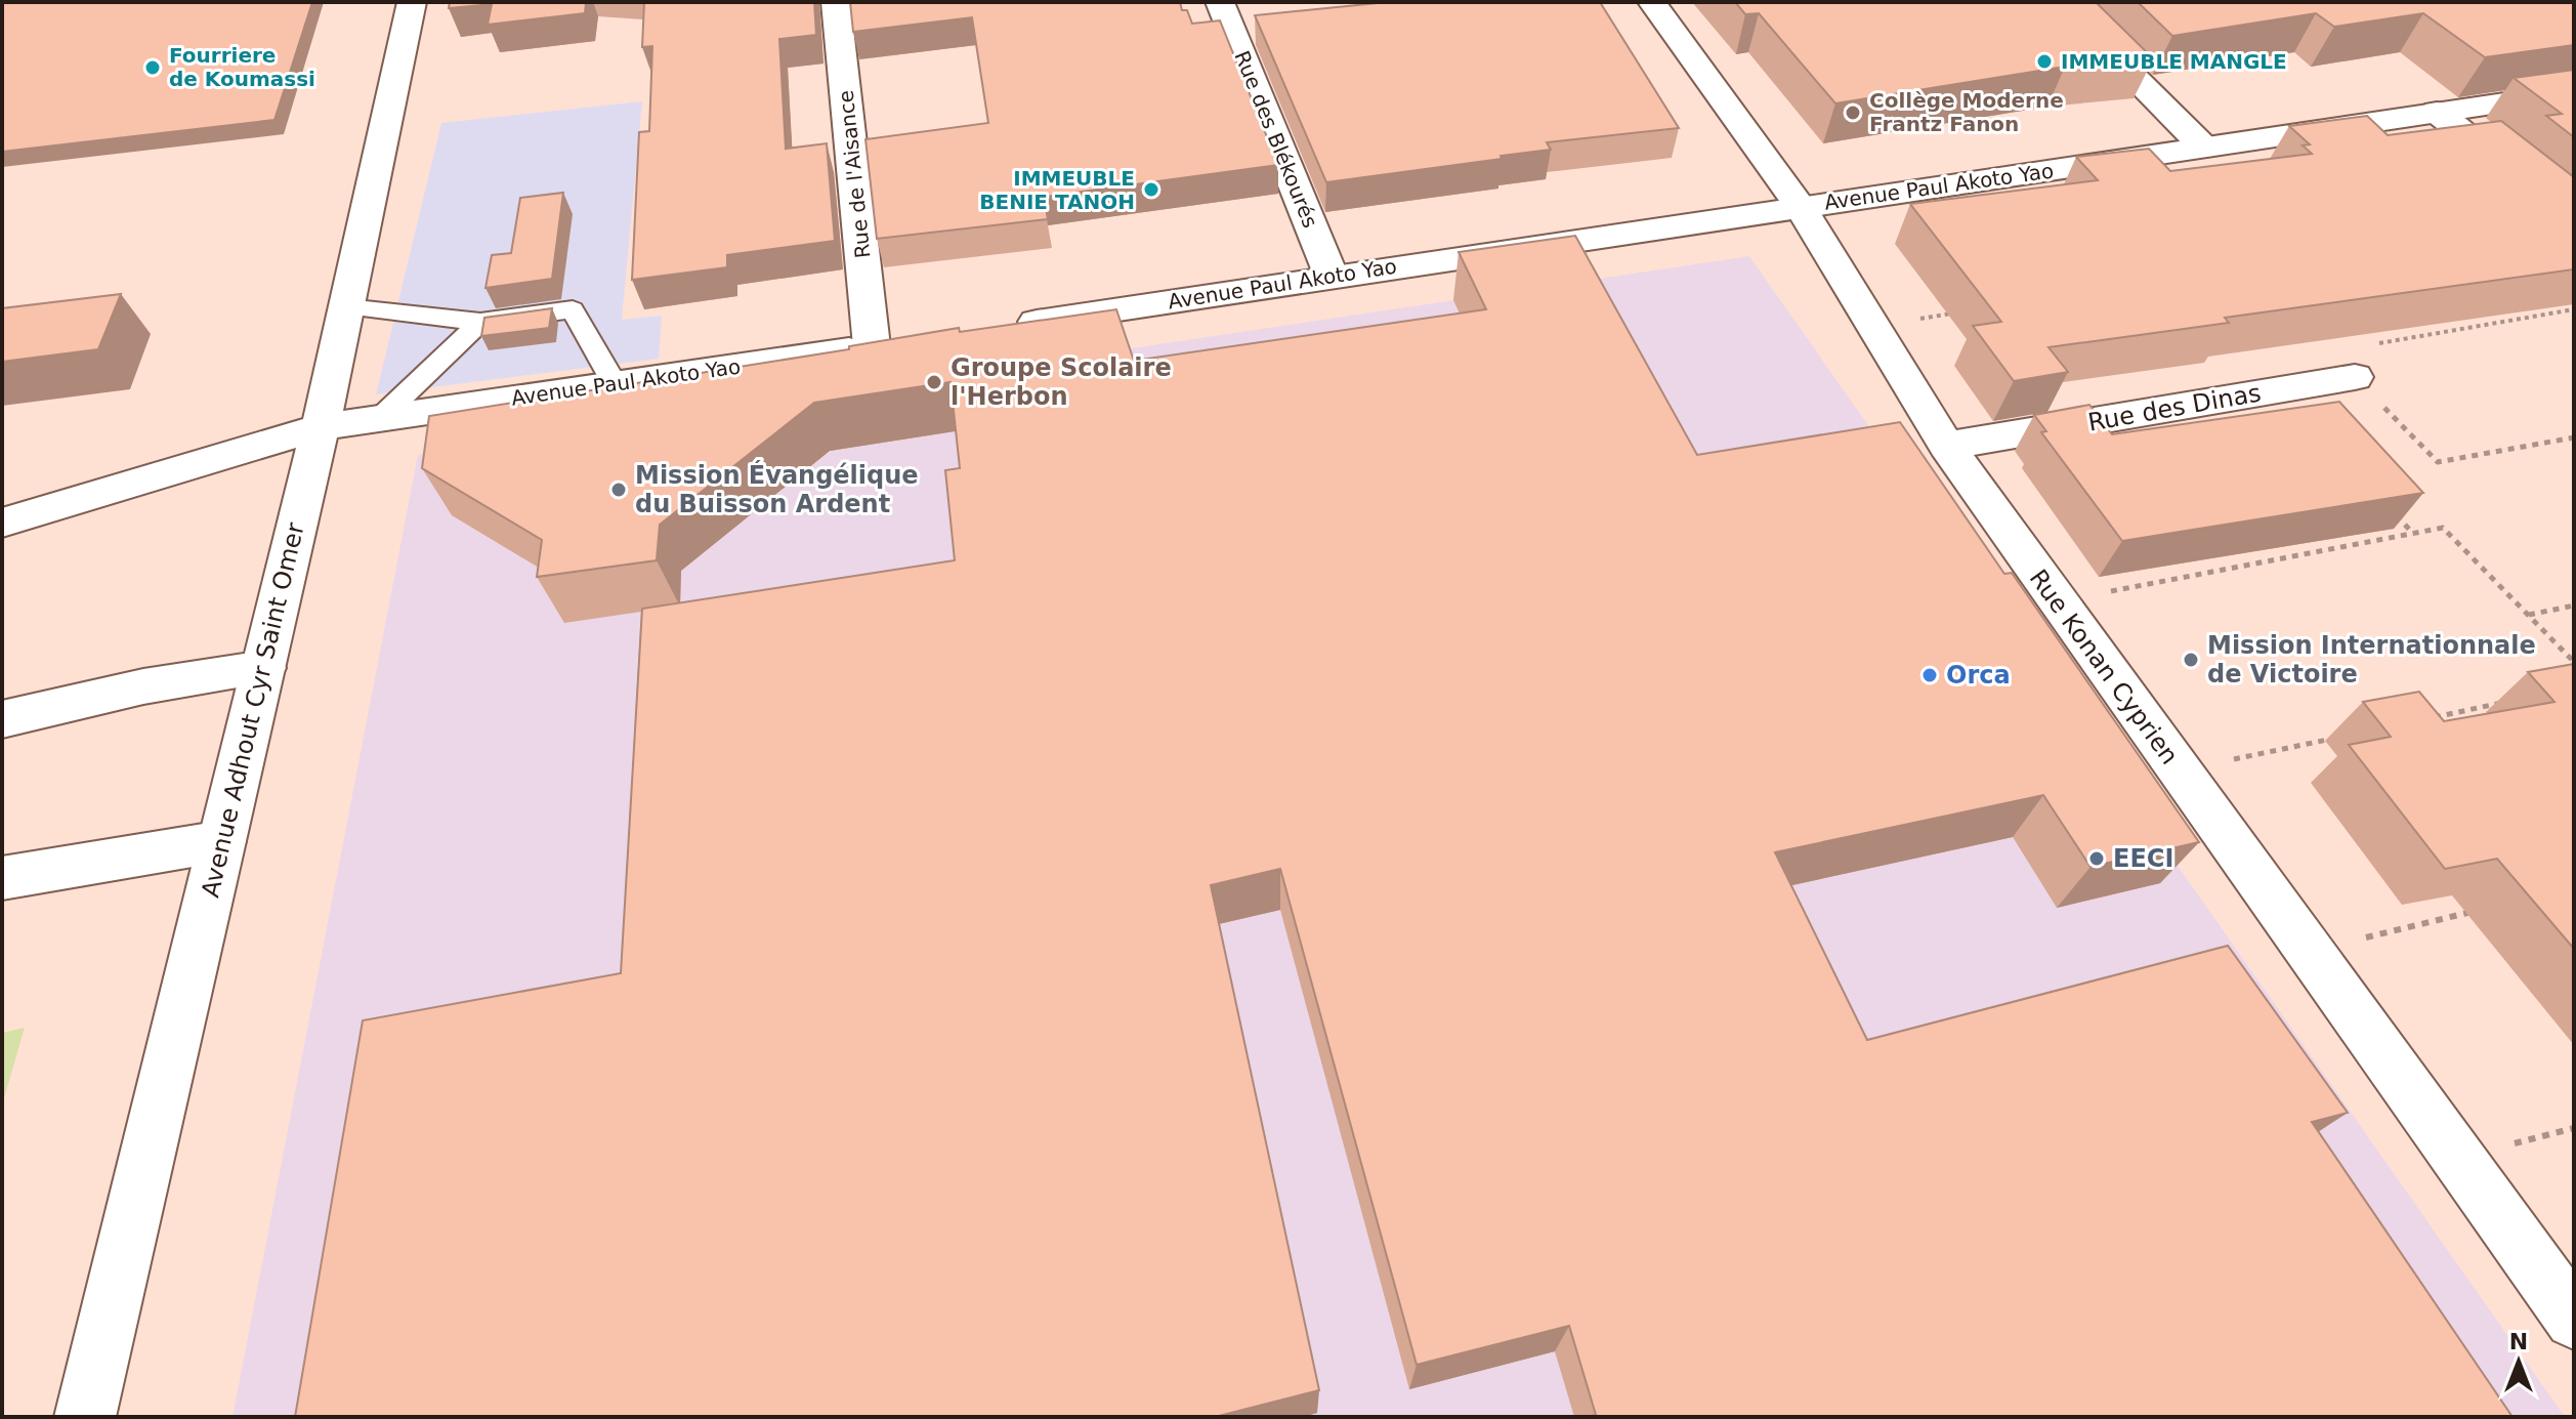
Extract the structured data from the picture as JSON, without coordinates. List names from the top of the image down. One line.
{"streets":{"street":["Rue des Blékourés","Rue de l'Aisance","Avenue Paul Akoto Yao","Rue des Dinas","Rue Konan Cyprien","Avenue Adhout Cyr Saint Omer"]},"crossings":[["Rue des Blékourés","Avenue Paul Akoto Yao"],["Rue de l'Aisance","Avenue Paul Akoto Yao"],["Avenue Paul Akoto Yao","Rue Konan Cyprien"],["Avenue Paul Akoto Yao","Avenue Adhout Cyr Saint Omer"],["Rue des Dinas","Rue Konan Cyprien"]],"places":["IMMEUBLE MANGLE","Fourriere de Koumassi","Collège Moderne Frantz Fanon","IMMEUBLE BENIE TANOH","Groupe Scolaire l'Herbon","Mission Évangélique du Buisson Ardent","Mission Internationnale de Victoire","Orca","EECI"],"north":"top"}
